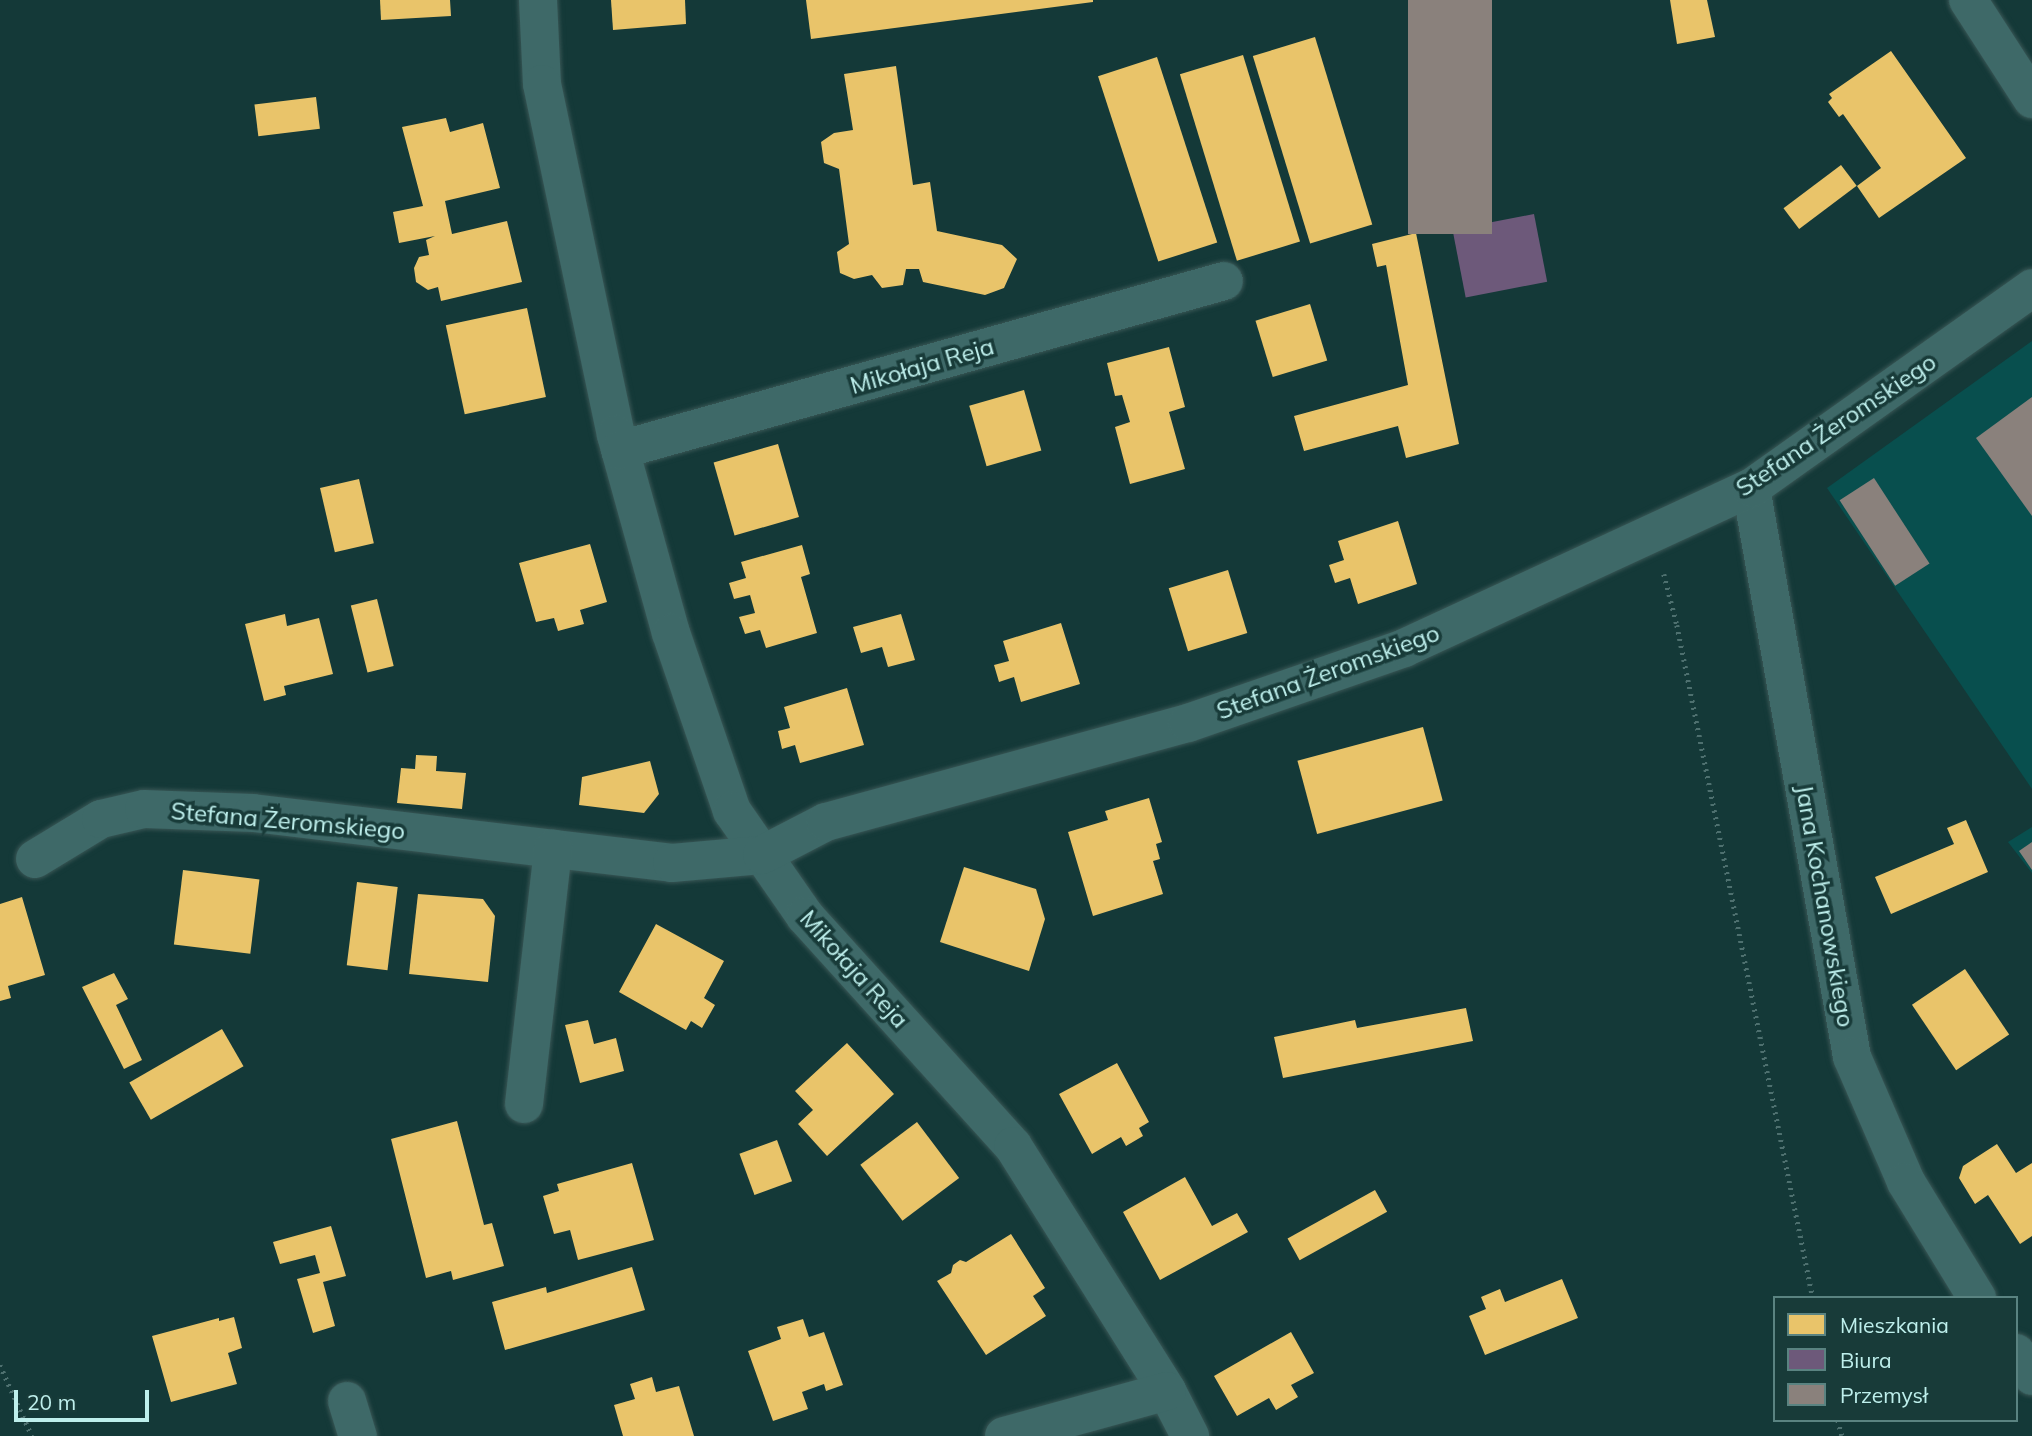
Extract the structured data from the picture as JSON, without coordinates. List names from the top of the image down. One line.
{"streets":{"street":["Mikołaja Reja","Stefana Żeromskiego","Jana Kochanowskiego"]},"crossings":[["Mikołaja Reja","Stefana Żeromskiego"],["Stefana Żeromskiego","Jana Kochanowskiego"]],"legend":["Mieszkania","Biura","Przemysł"],"scale_bar":"20 m"}
